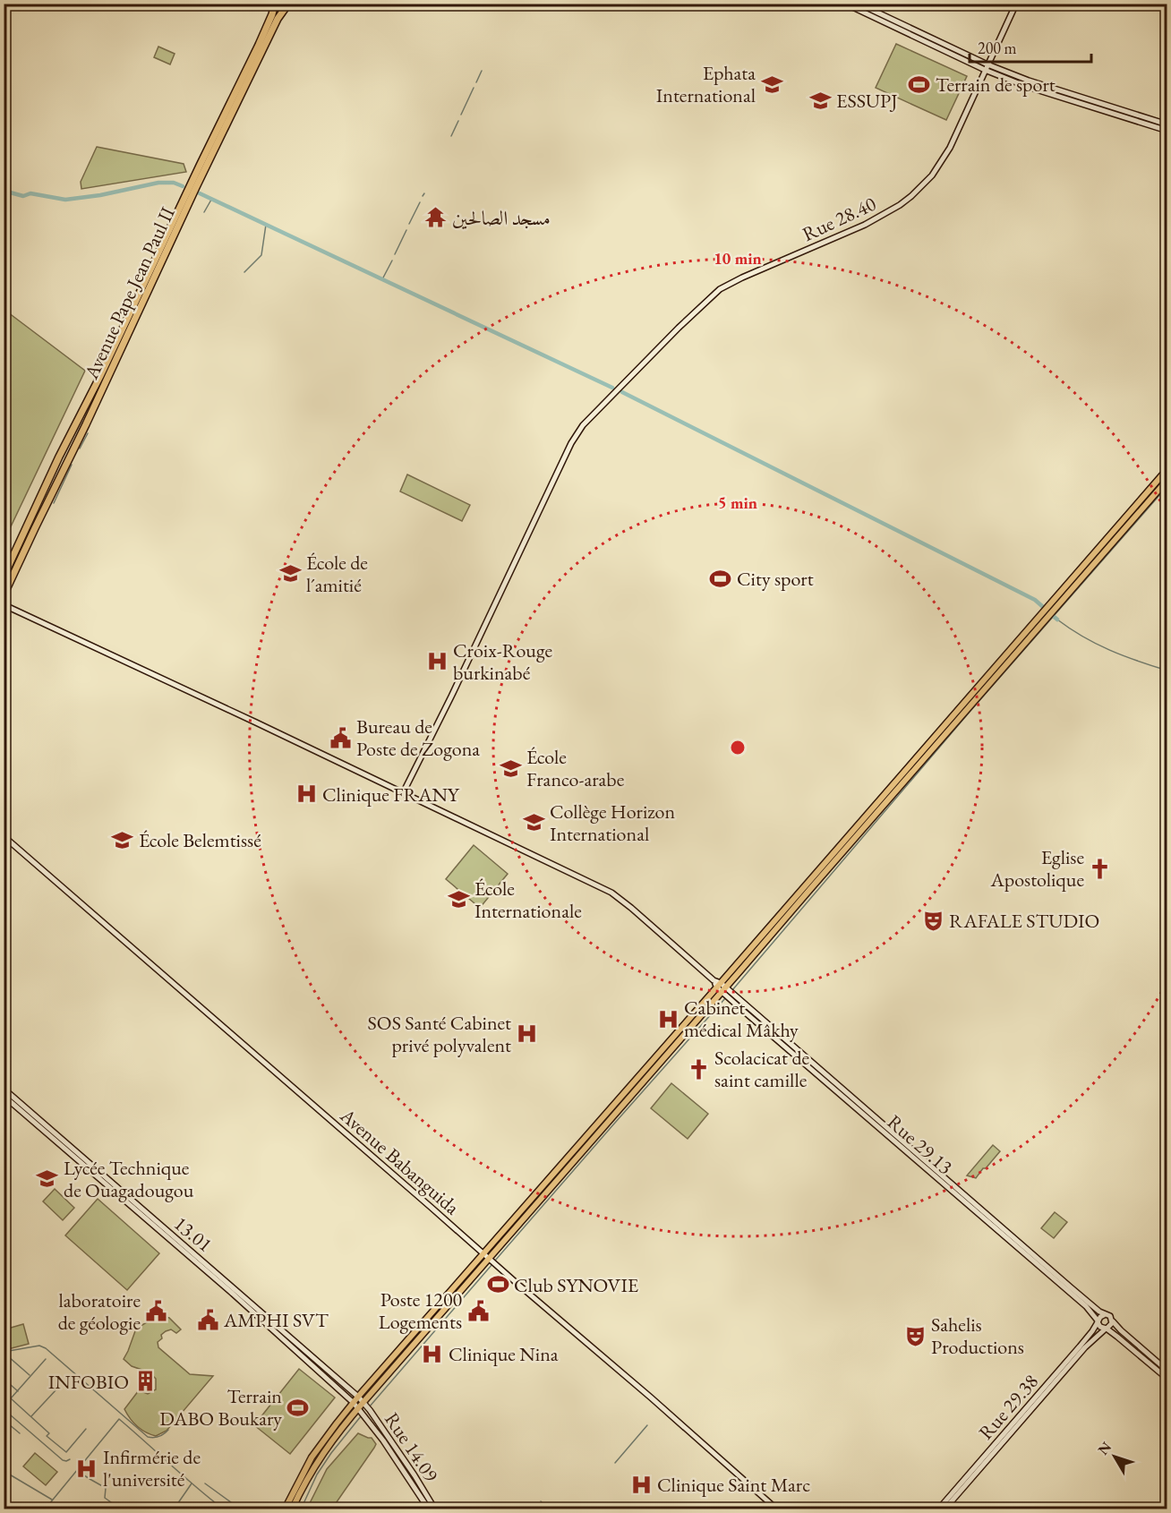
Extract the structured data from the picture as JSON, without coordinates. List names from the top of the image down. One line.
{"streets":{"highway":["Avenue Pape Jean Paul II"],"street":["Rue 28.40","Rue 29.13","Avenue Babanguida","13.01","Rue 29.38","Rue 14.09"]},"crossings":[["Rue 29.13","Rue 29.38"],["13.01","Rue 14.09"]],"places":{"school or university":["Ephata International","ESSUPJ","École de l´amitié","École Franco-arabe","Collège Horizon International","École Belemtissé","École Internationale","Lycée Technique de Ouagadougou"],"sports":["Terrain de sport","City sport","Club SYNOVIE","Terrain DABO Boukary"],"temple":["مسجد الصالحين"],"hospital":["Croix-Rouge burkinabé","Clinique FRANY","Cabinet médical Mâkhy","SOS Santé Cabinet privé polyvalent","Clinique Nina","Infirmérie de l'université","Clinique Saint Marc"],"public building":["Bureau de Poste de Zogona","Poste 1200 Logements","laboratoire de géologie","AMPHI SVT"],"church":["Eglise Apostolique","Scolacicat de saint camille"],"theatre":["RAFALE STUDIO","Sahelis Productions"],"building":["INFOBIO"]},"scale_bar":"200 m","north":"top left","rings":["10 min","5 min"]}
